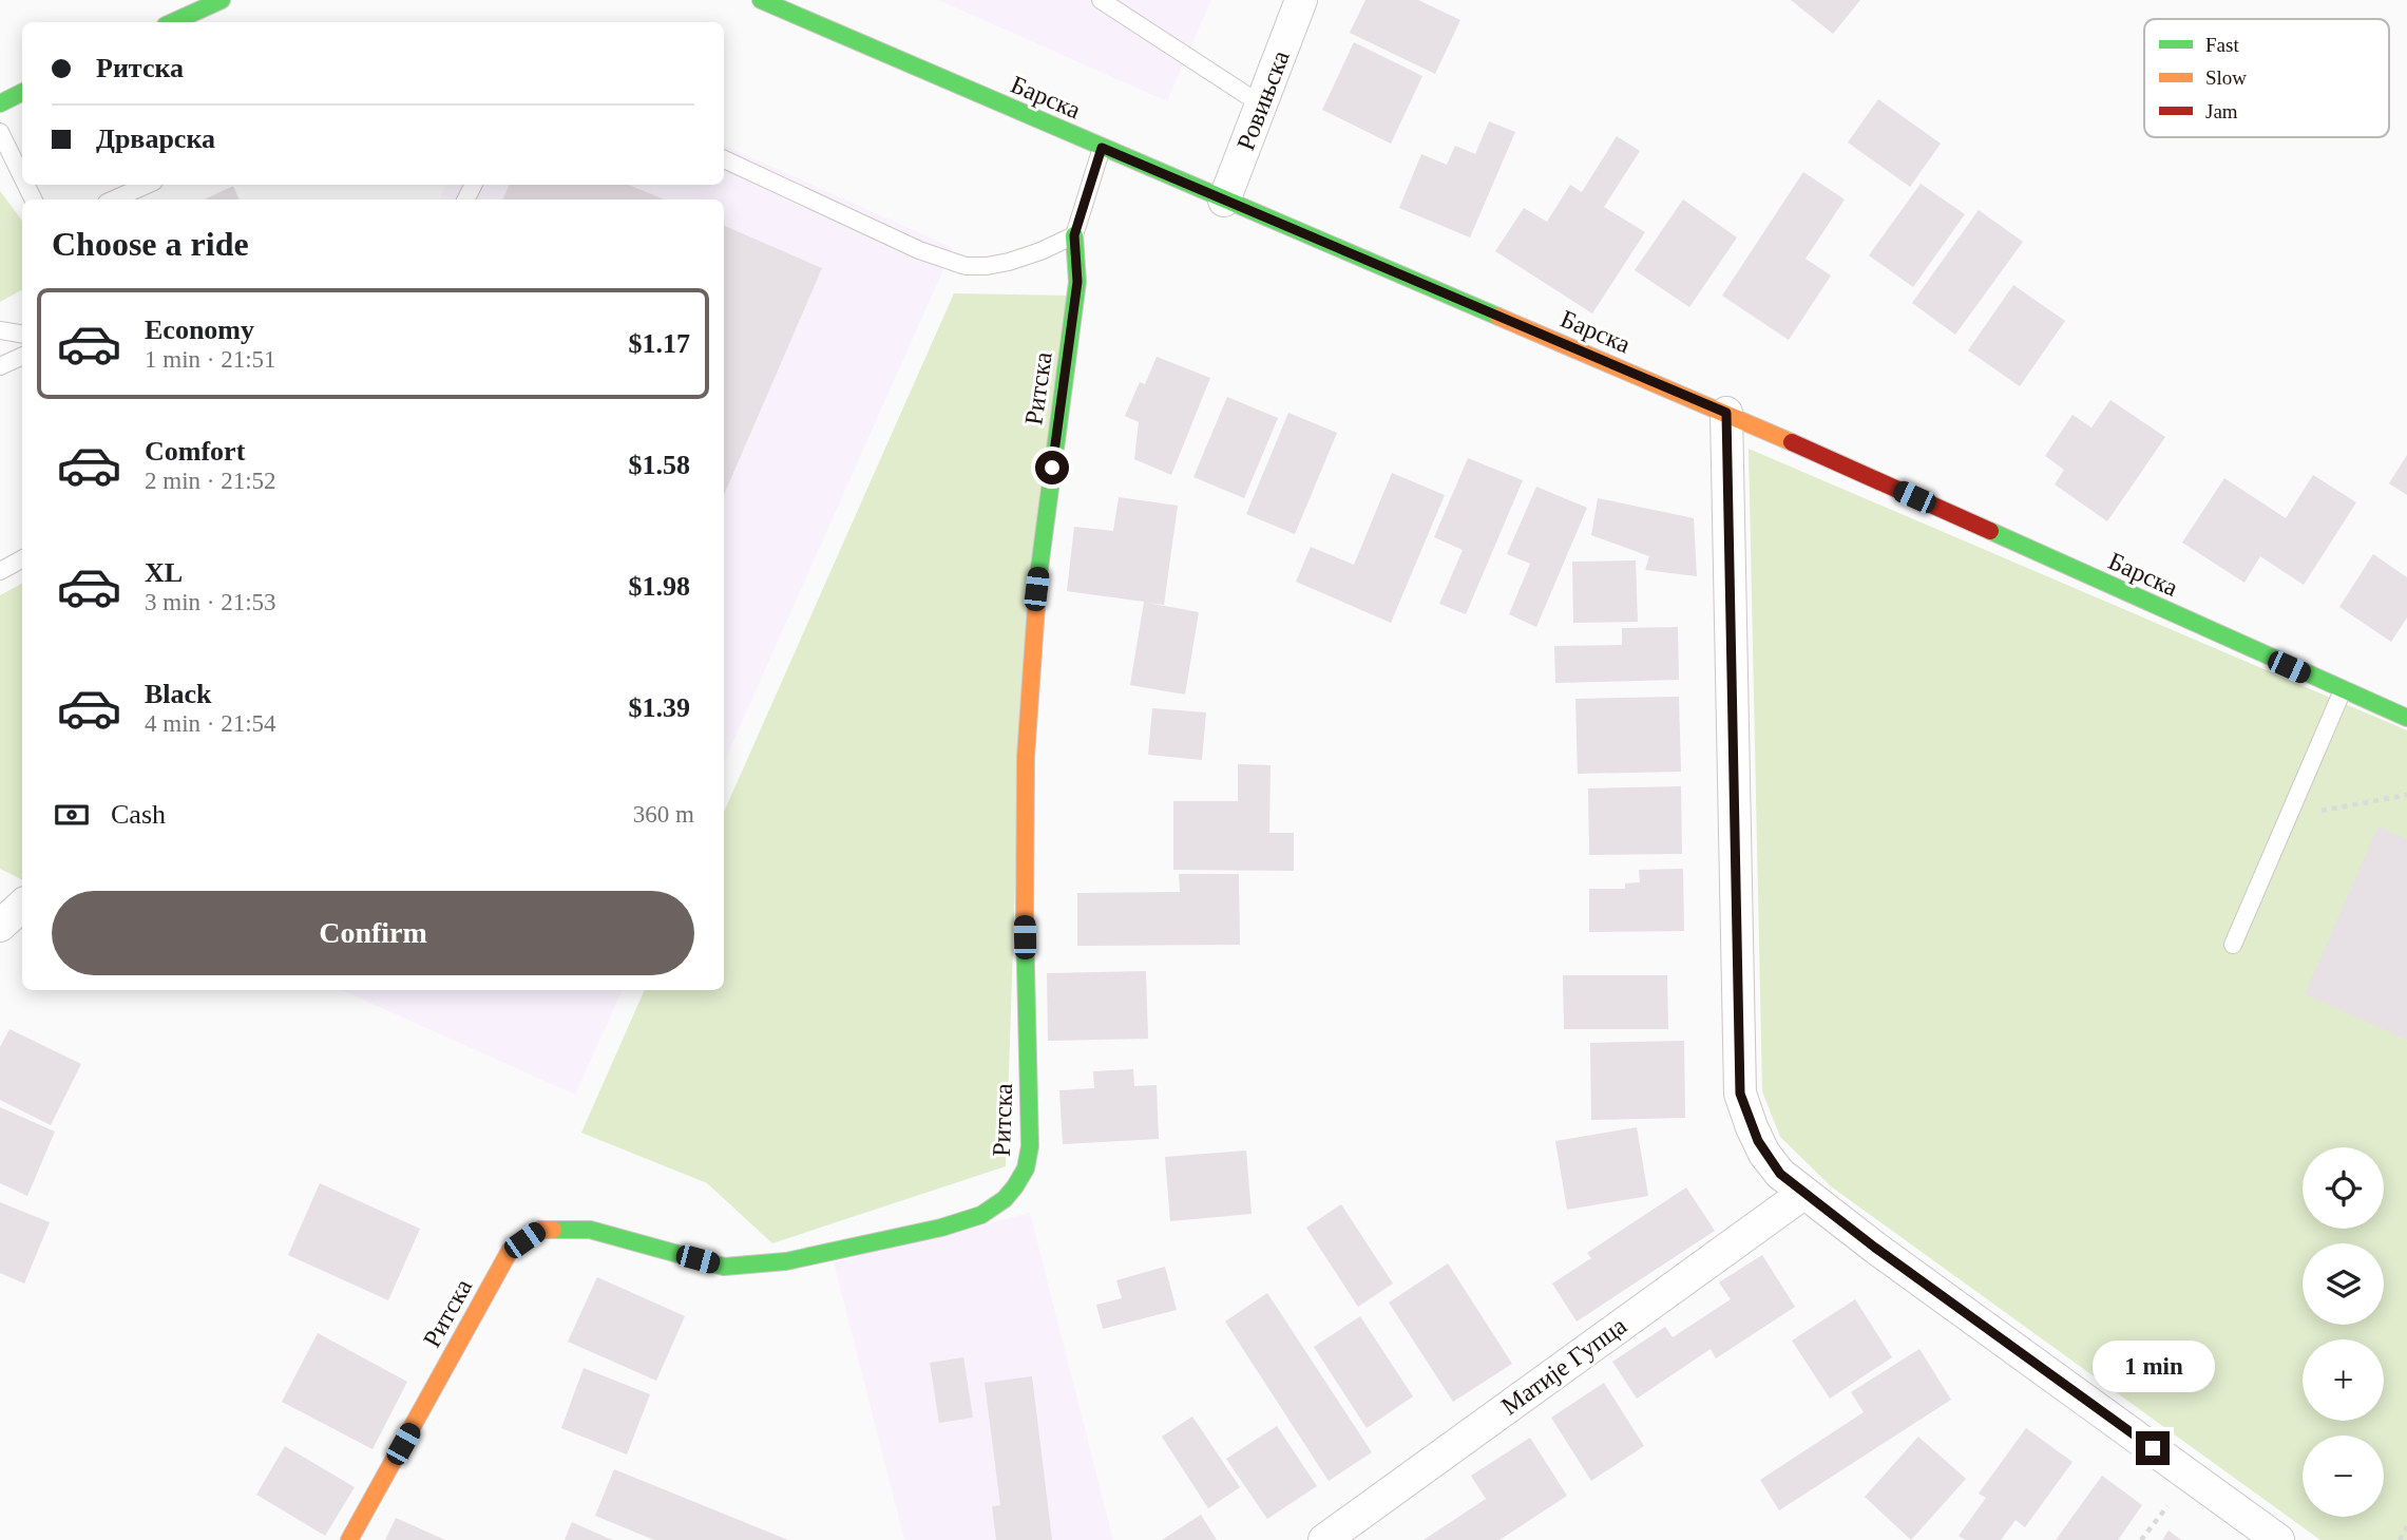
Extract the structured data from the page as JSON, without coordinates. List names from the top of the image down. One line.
{"streets":{"street":["Барска","Ровињска","Ритска","Матије Гупца"]},"crossings":[["Барска","Ровињска"]],"legend":["Fast","Slow","Jam"],"page":{"banner":["Ритска","Дрварска"],"heading":"Choose a ride","list":[{"name":"Economy","note":"1 min · 21:51","value":"$1.17"},{"name":"Comfort","note":"2 min · 21:52","value":"$1.58"},{"name":"XL","note":"3 min · 21:53","value":"$1.98"},{"name":"Black","note":"4 min · 21:54","value":"$1.39"}],"pay":["Cash","360 m"],"buttons":"Confirm","map_buttons":["+","−"],"bubble":"1 min"}}
